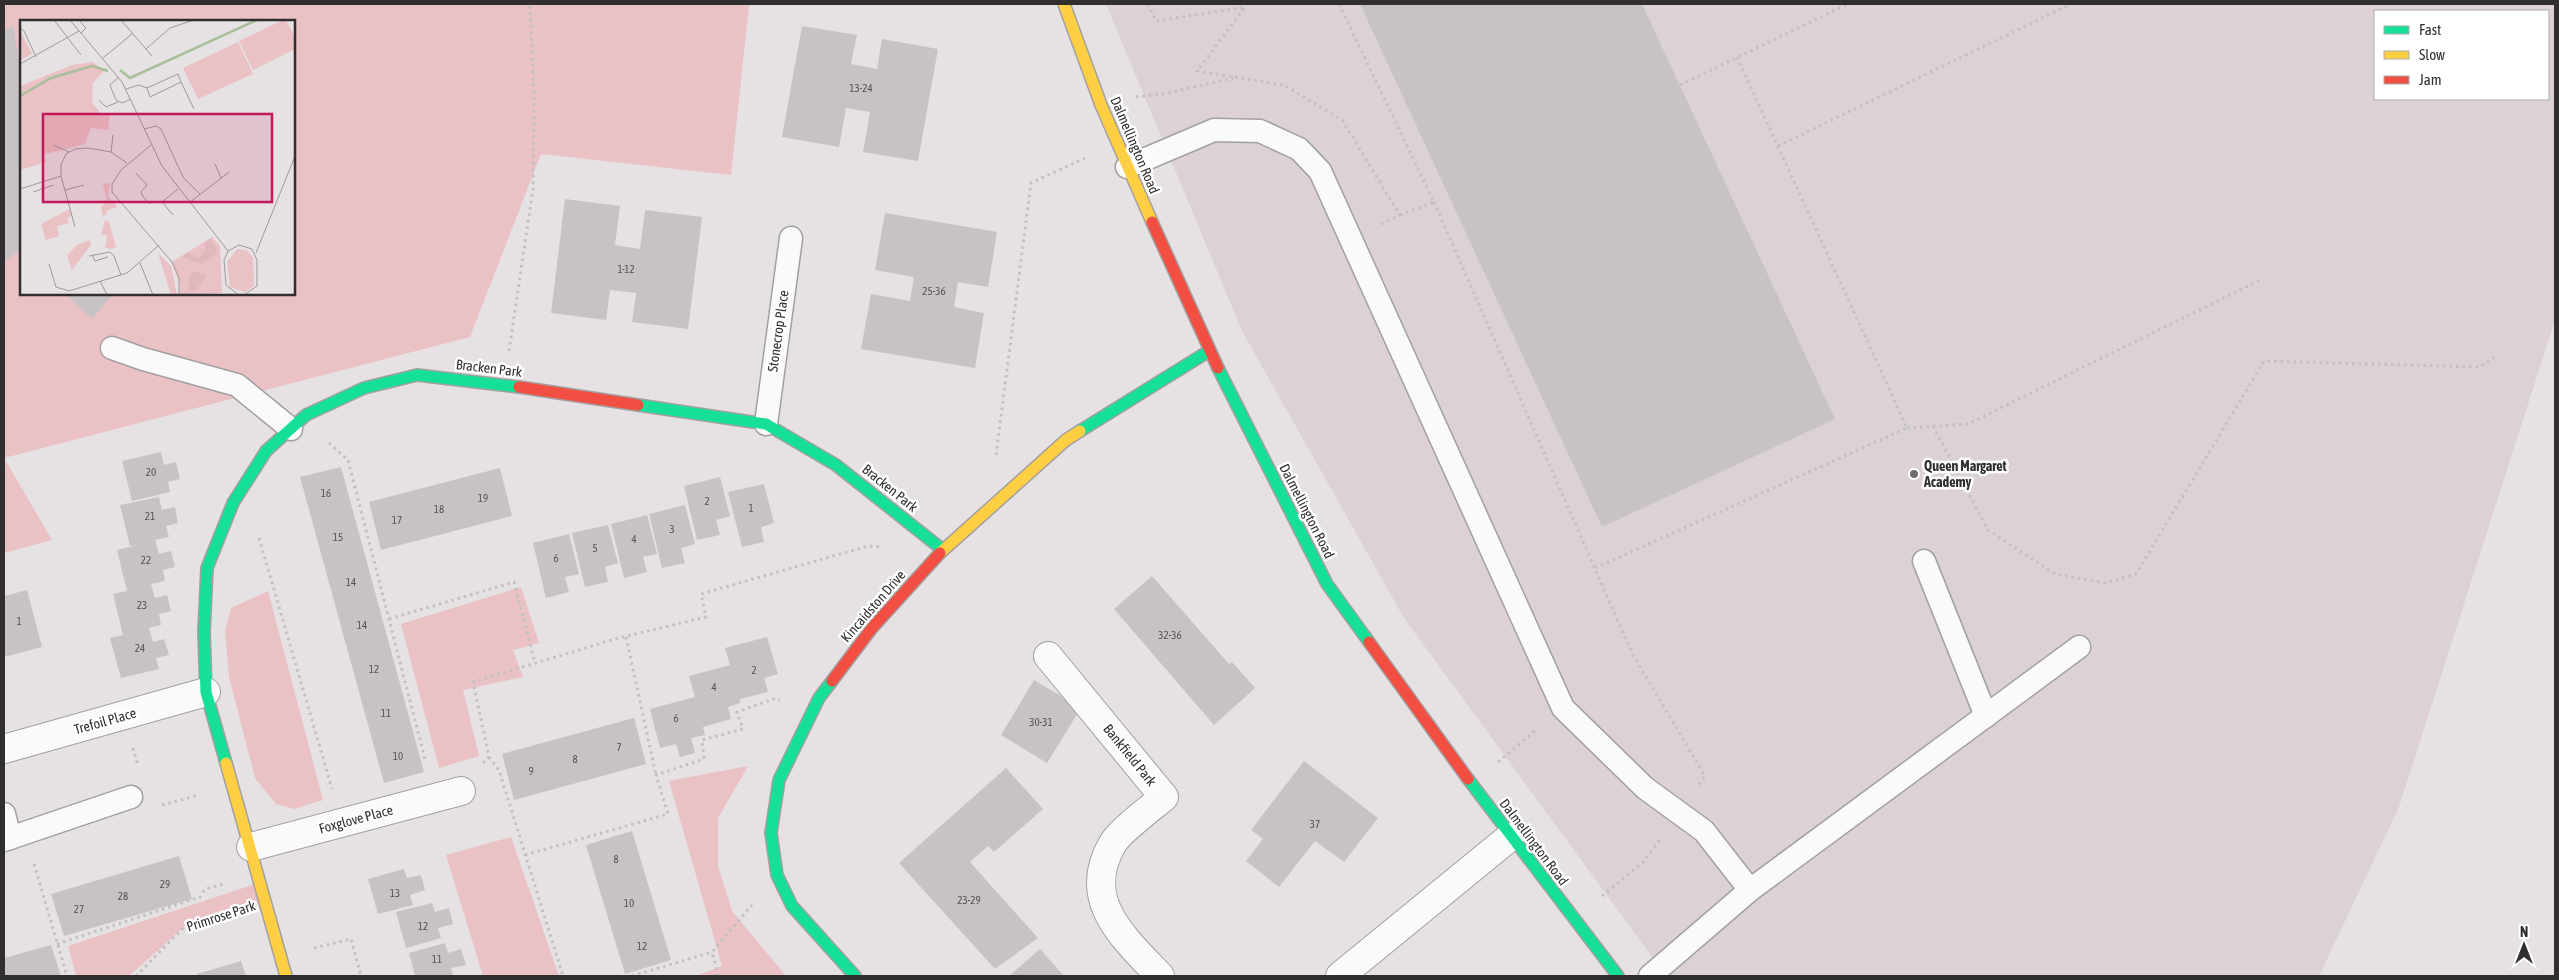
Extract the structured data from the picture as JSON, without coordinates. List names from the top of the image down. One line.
{"streets":{"street":["Dalmellington Road","Bracken Park","Kincaidston Drive","Trefoil Place","Bankfield Park","Foxglove Place"],"lane":["Stonecrop Place"],"path":["Primrose Park"]},"crossings":[["Dalmellington Road","Kincaidston Drive"],["Stonecrop Place","Bracken Park"],["Bracken Park","Kincaidston Drive"],["Bracken Park","Trefoil Place"]],"places":["Queen Margaret Academy"],"house_numbers":["13-24","1-12","25-36","20","16","19","2","1","18","21","17","3","15","4","5","6","22","14","23","1","14","32-36","24","12","2","4","11","6","30-31","7","10","8","9","37","8","29","13","28","23-29","10","27","12","12","11"],"legend":["Fast","Slow","Jam"],"north":"top"}
